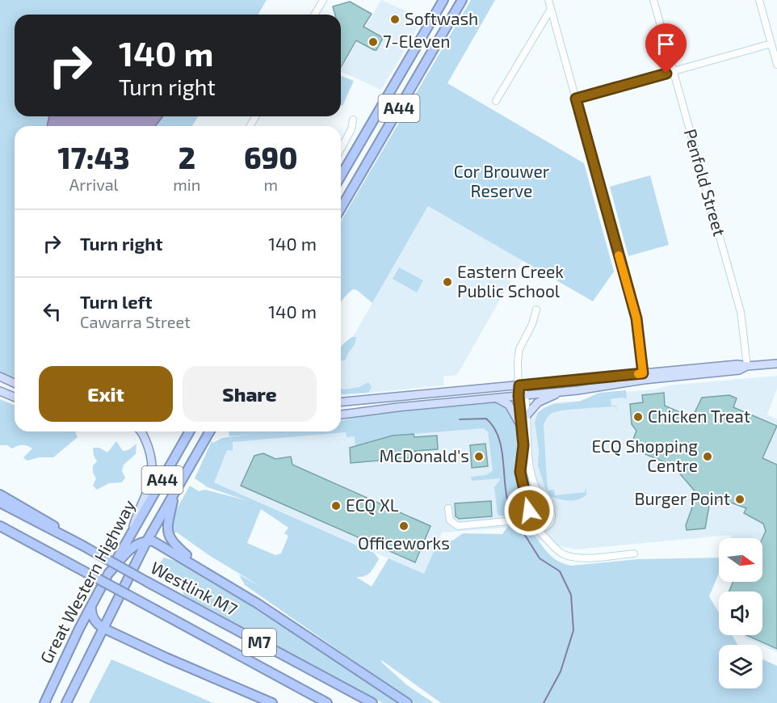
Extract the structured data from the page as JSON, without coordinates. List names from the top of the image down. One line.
{"streets":{"highway":["A44","Great Western Highway","Westlink M7","M7"],"street":["Penfold Street"]},"crossings":[["Great Western Highway","M7"]],"parks":["Cor Brouwer Reserve"],"places":["Softwash","7-Eleven","Eastern Creek Public School","Chicken Treat","McDonald's","ECQ Shopping Centre","Burger Point","ECQ XL","Officeworks"],"north":"right","page":{"turn":["140 m","Turn right"],"eta":["17:43","Arrival","2","min","690","m"],"list":[{"name":"Turn right","value":"140 m"},{"name":"Turn left","note":"Cawarra Street","value":"140 m"}],"buttons":["Exit","Share"]}}
